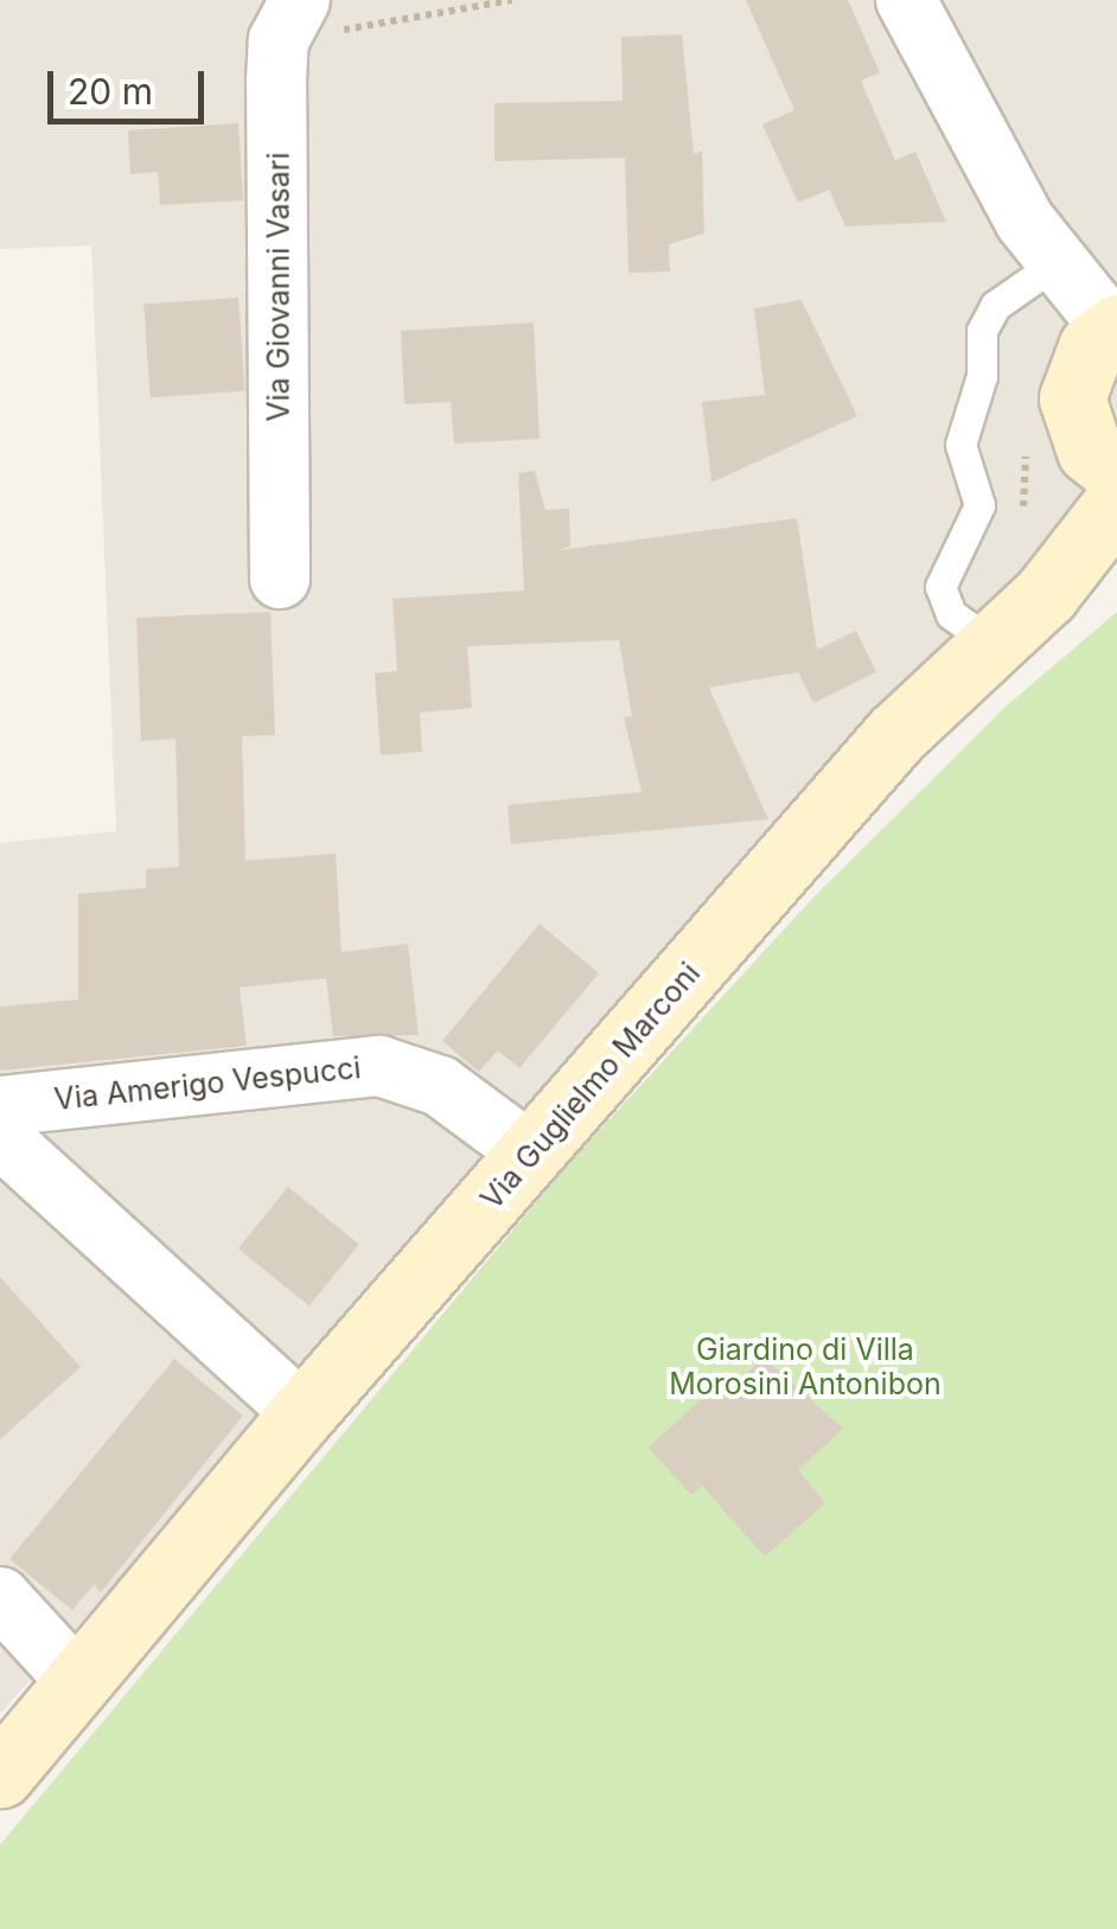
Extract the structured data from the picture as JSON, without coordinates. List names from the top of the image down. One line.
{"streets":{"street":["Via Giovanni Vasari","Via Amerigo Vespucci","Via Guglielmo Marconi"]},"crossings":[["Via Amerigo Vespucci","Via Guglielmo Marconi"]],"parks":["Giardino di Villa Morosini Antonibon"],"scale_bar":"20 m"}
